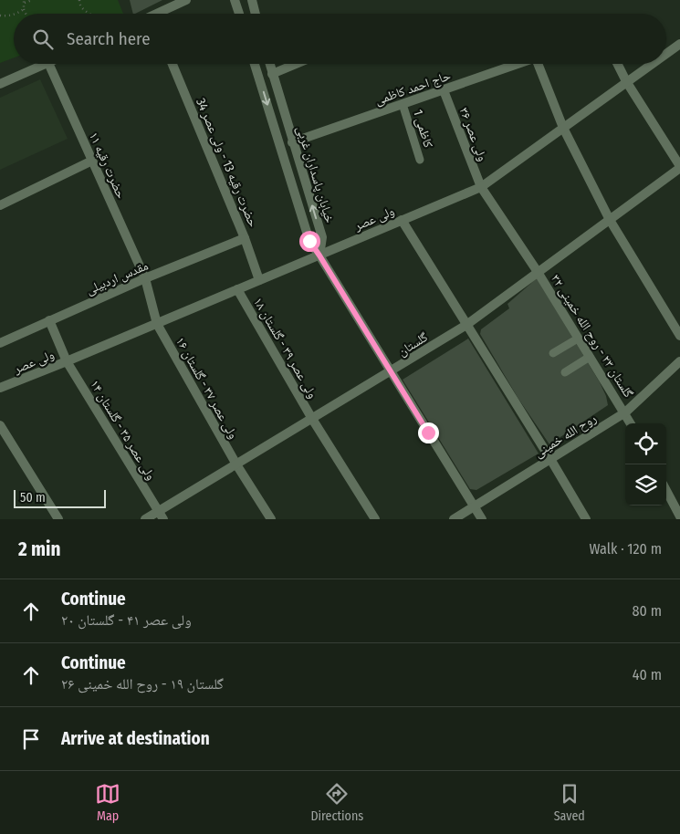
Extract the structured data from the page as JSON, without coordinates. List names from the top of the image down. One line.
{"streets":{"street":["حاج احمد کاظمی","ولی عصر ۳۶","حضرت رقیه 13 - ولی عصر 34","حضرت رقیه ۱۱","خیابان پاسداران غربی","ولی عصر","مقدس اردبیلی","گلستان ۲۳ - روح الله خمینی ۳۲","گلستان","ولی عصر ۳۹ - گلستان ۱۸","ولی عصر ۳۷ - گلستان ۱۶","ولی عصر ۳۵ - گلستان ۱۴","روح الله خمینی"],"lane":["کاظمی 1"]},"crossings":[["حاج احمد کاظمی","کاظمی 1"],["حاج احمد کاظمی","ولی عصر ۳۶"],["حاج احمد کاظمی","خیابان پاسداران غربی"],["ولی عصر ۳۶","ولی عصر"],["ولی عصر ۳۶","گلستان ۲۳ - روح الله خمینی ۳۲"],["ولی عصر ۳۶","گلستان"],["حضرت رقیه 13 - ولی عصر 34","ولی عصر"],["حضرت رقیه 13 - ولی عصر 34","مقدس اردبیلی"],["حضرت رقیه ۱۱","ولی عصر"],["حضرت رقیه ۱۱","مقدس اردبیلی"],["حضرت رقیه ۱۱","ولی عصر ۳۷ - گلستان ۱۶"],["خیابان پاسداران غربی","ولی عصر"],["ولی عصر","ولی عصر ۳۹ - گلستان ۱۸"],["ولی عصر","ولی عصر ۳۷ - گلستان ۱۶"],["ولی عصر","ولی عصر ۳۵ - گلستان ۱۴"],["مقدس اردبیلی","ولی عصر ۳۵ - گلستان ۱۴"],["گلستان ۲۳ - روح الله خمینی ۳۲","گلستان"],["گلستان ۲۳ - روح الله خمینی ۳۲","روح الله خمینی"],["گلستان","ولی عصر ۳۹ - گلستان ۱۸"],["گلستان","ولی عصر ۳۷ - گلستان ۱۶"],["گلستان","ولی عصر ۳۵ - گلستان ۱۴"]],"scale_bar":"50 m","page":{"search":"Search here","scale":"50 m","heading":["2 min","Walk · 120 m"],"list":[["Continue","ولی عصر ۴۱ - گلستان ۲۰","80 m"],["Continue","گلستان ۱۹ - روح الله خمینی ۲۶","40 m"],"Arrive at destination"],"nav":["Map","Directions","Saved"]}}
